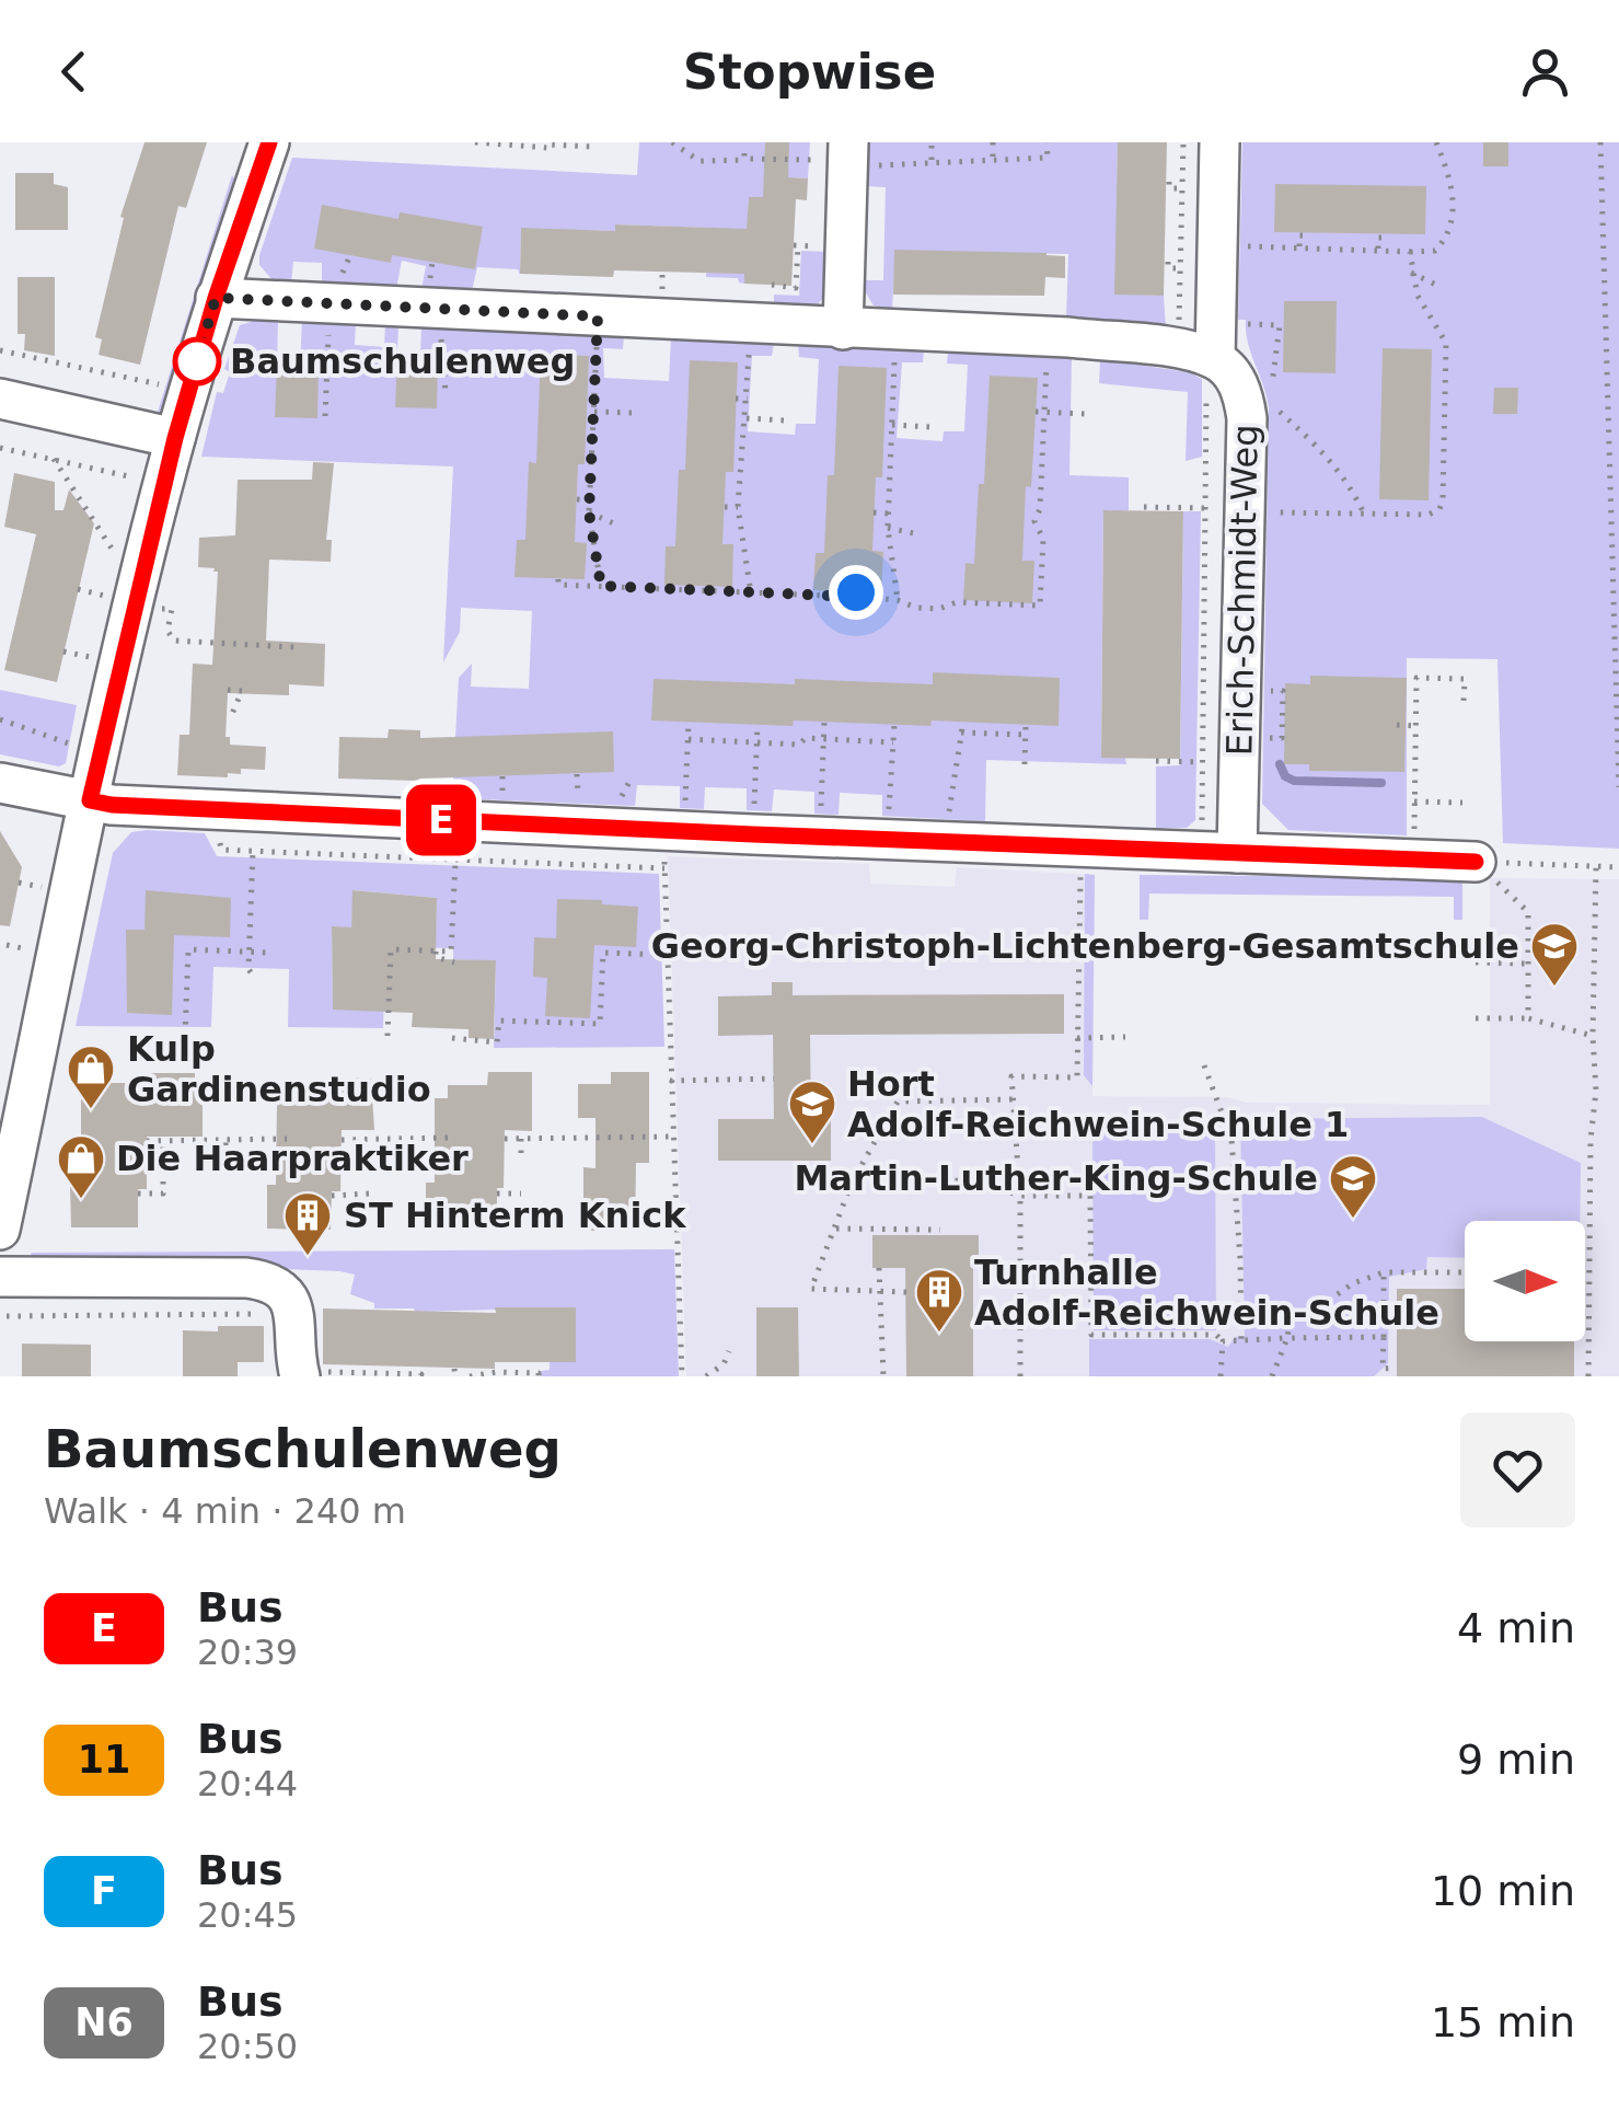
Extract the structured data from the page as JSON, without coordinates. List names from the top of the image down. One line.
{"streets":{"street":["Erich-Schmidt-Weg"]},"places":{"other":["Baumschulenweg"],"school or university":["Georg-Christoph-Lichtenberg-Gesamtschule","Hort Adolf-Reichwein-Schule 1","Martin-Luther-King-Schule"],"shop":["Kulp Gardinenstudio","Die Haarpraktiker"],"building":["ST Hinterm Knick","Turnhalle Adolf-Reichwein-Schule"]},"lines":["bus line E"],"north":"right","page":{"header":"Stopwise","on_map":"E","heading":["Baumschulenweg","Walk · 4 min · 240 m"],"list":[{"mark":"E","name":"Bus","note":"20:39","value":"4 min"},{"mark":"11","name":"Bus","note":"20:44","value":"9 min"},{"mark":"F","name":"Bus","note":"20:45","value":"10 min"},{"mark":"N6","name":"Bus","note":"20:50","value":"15 min"}]}}
